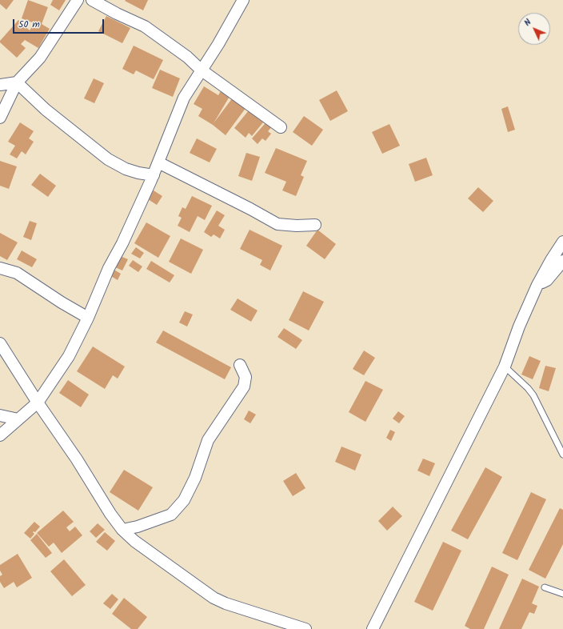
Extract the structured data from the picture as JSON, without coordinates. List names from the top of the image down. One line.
{"scale_bar":"50 m","north":"top left"}
